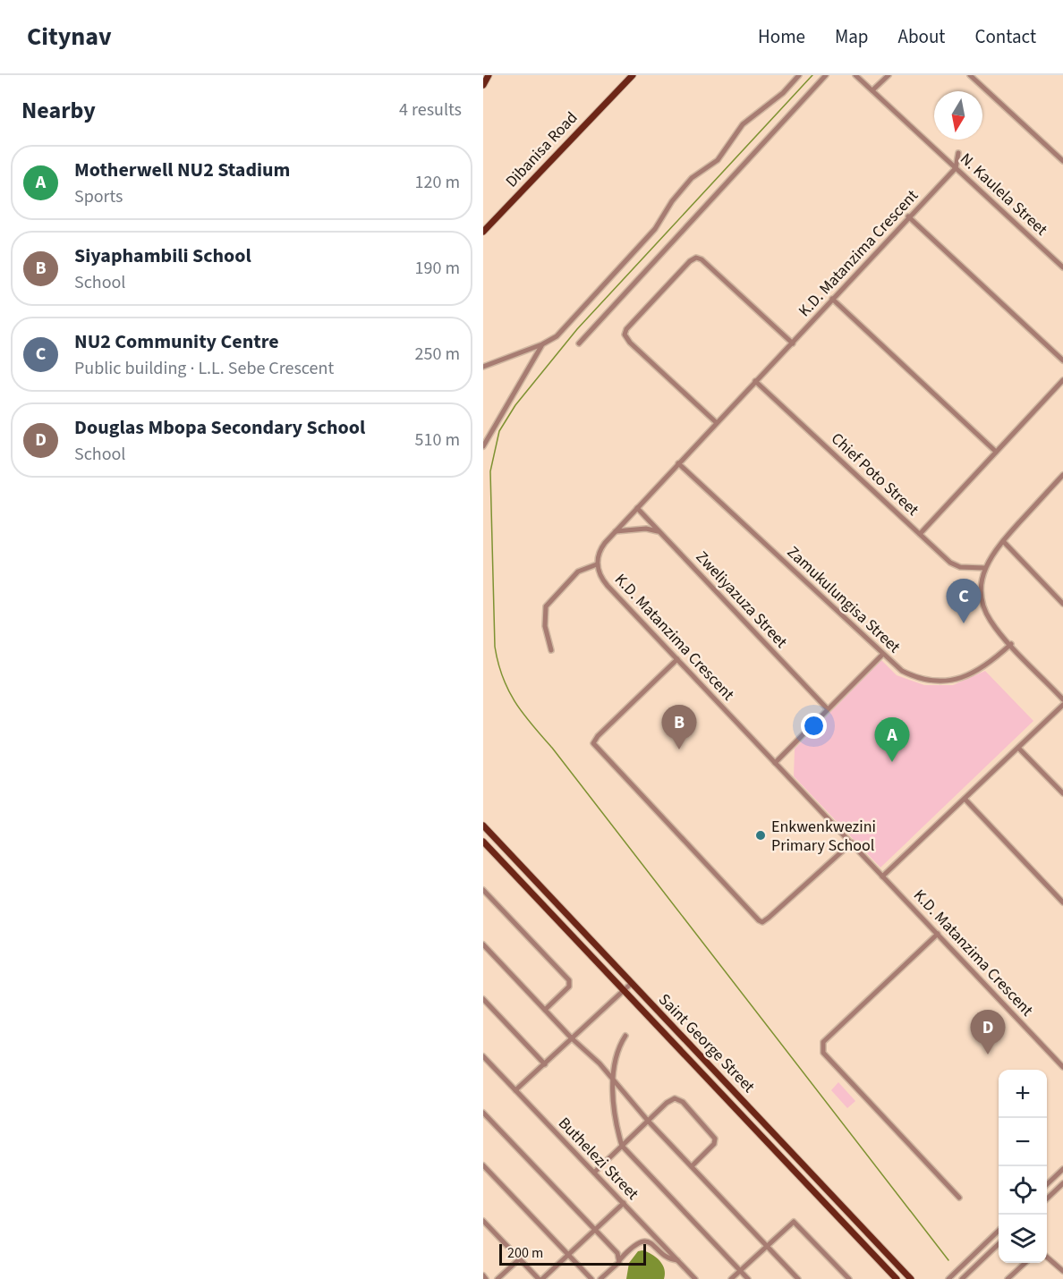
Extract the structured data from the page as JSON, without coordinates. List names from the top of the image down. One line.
{"streets":{"main road":["Dibanisa Road","Saint George Street"],"street":["N. Kaulela Street","K.D. Matanzima Crescent","Chief Poto Street","Zweliyazuza Street","Zamukulungisa Street","Buthelezi Street"]},"crossings":[["N. Kaulela Street","K.D. Matanzima Crescent"],["K.D. Matanzima Crescent","Chief Poto Street"],["K.D. Matanzima Crescent","Zweliyazuza Street"],["K.D. Matanzima Crescent","Zamukulungisa Street"]],"places":["Enkwenkwezini Primary School"],"scale_bar":"200 m","north":"bottom","page":{"header":"Citynav","nav":["Home","Map","About","Contact"],"heading":["Nearby","4 results"],"list":[{"mark":"A","name":"Motherwell NU2 Stadium","note":"Sports","value":"120 m"},{"mark":"B","name":"Siyaphambili School","note":"School","value":"190 m"},{"mark":"C","name":"NU2 Community Centre","note":"Public building · L.L. Sebe Crescent","value":"250 m"},{"mark":"D","name":"Douglas Mbopa Secondary School","note":"School","value":"510 m"}],"pins":["C","B","A","D"],"map_buttons":["+","−"],"scale":"200 m"}}
